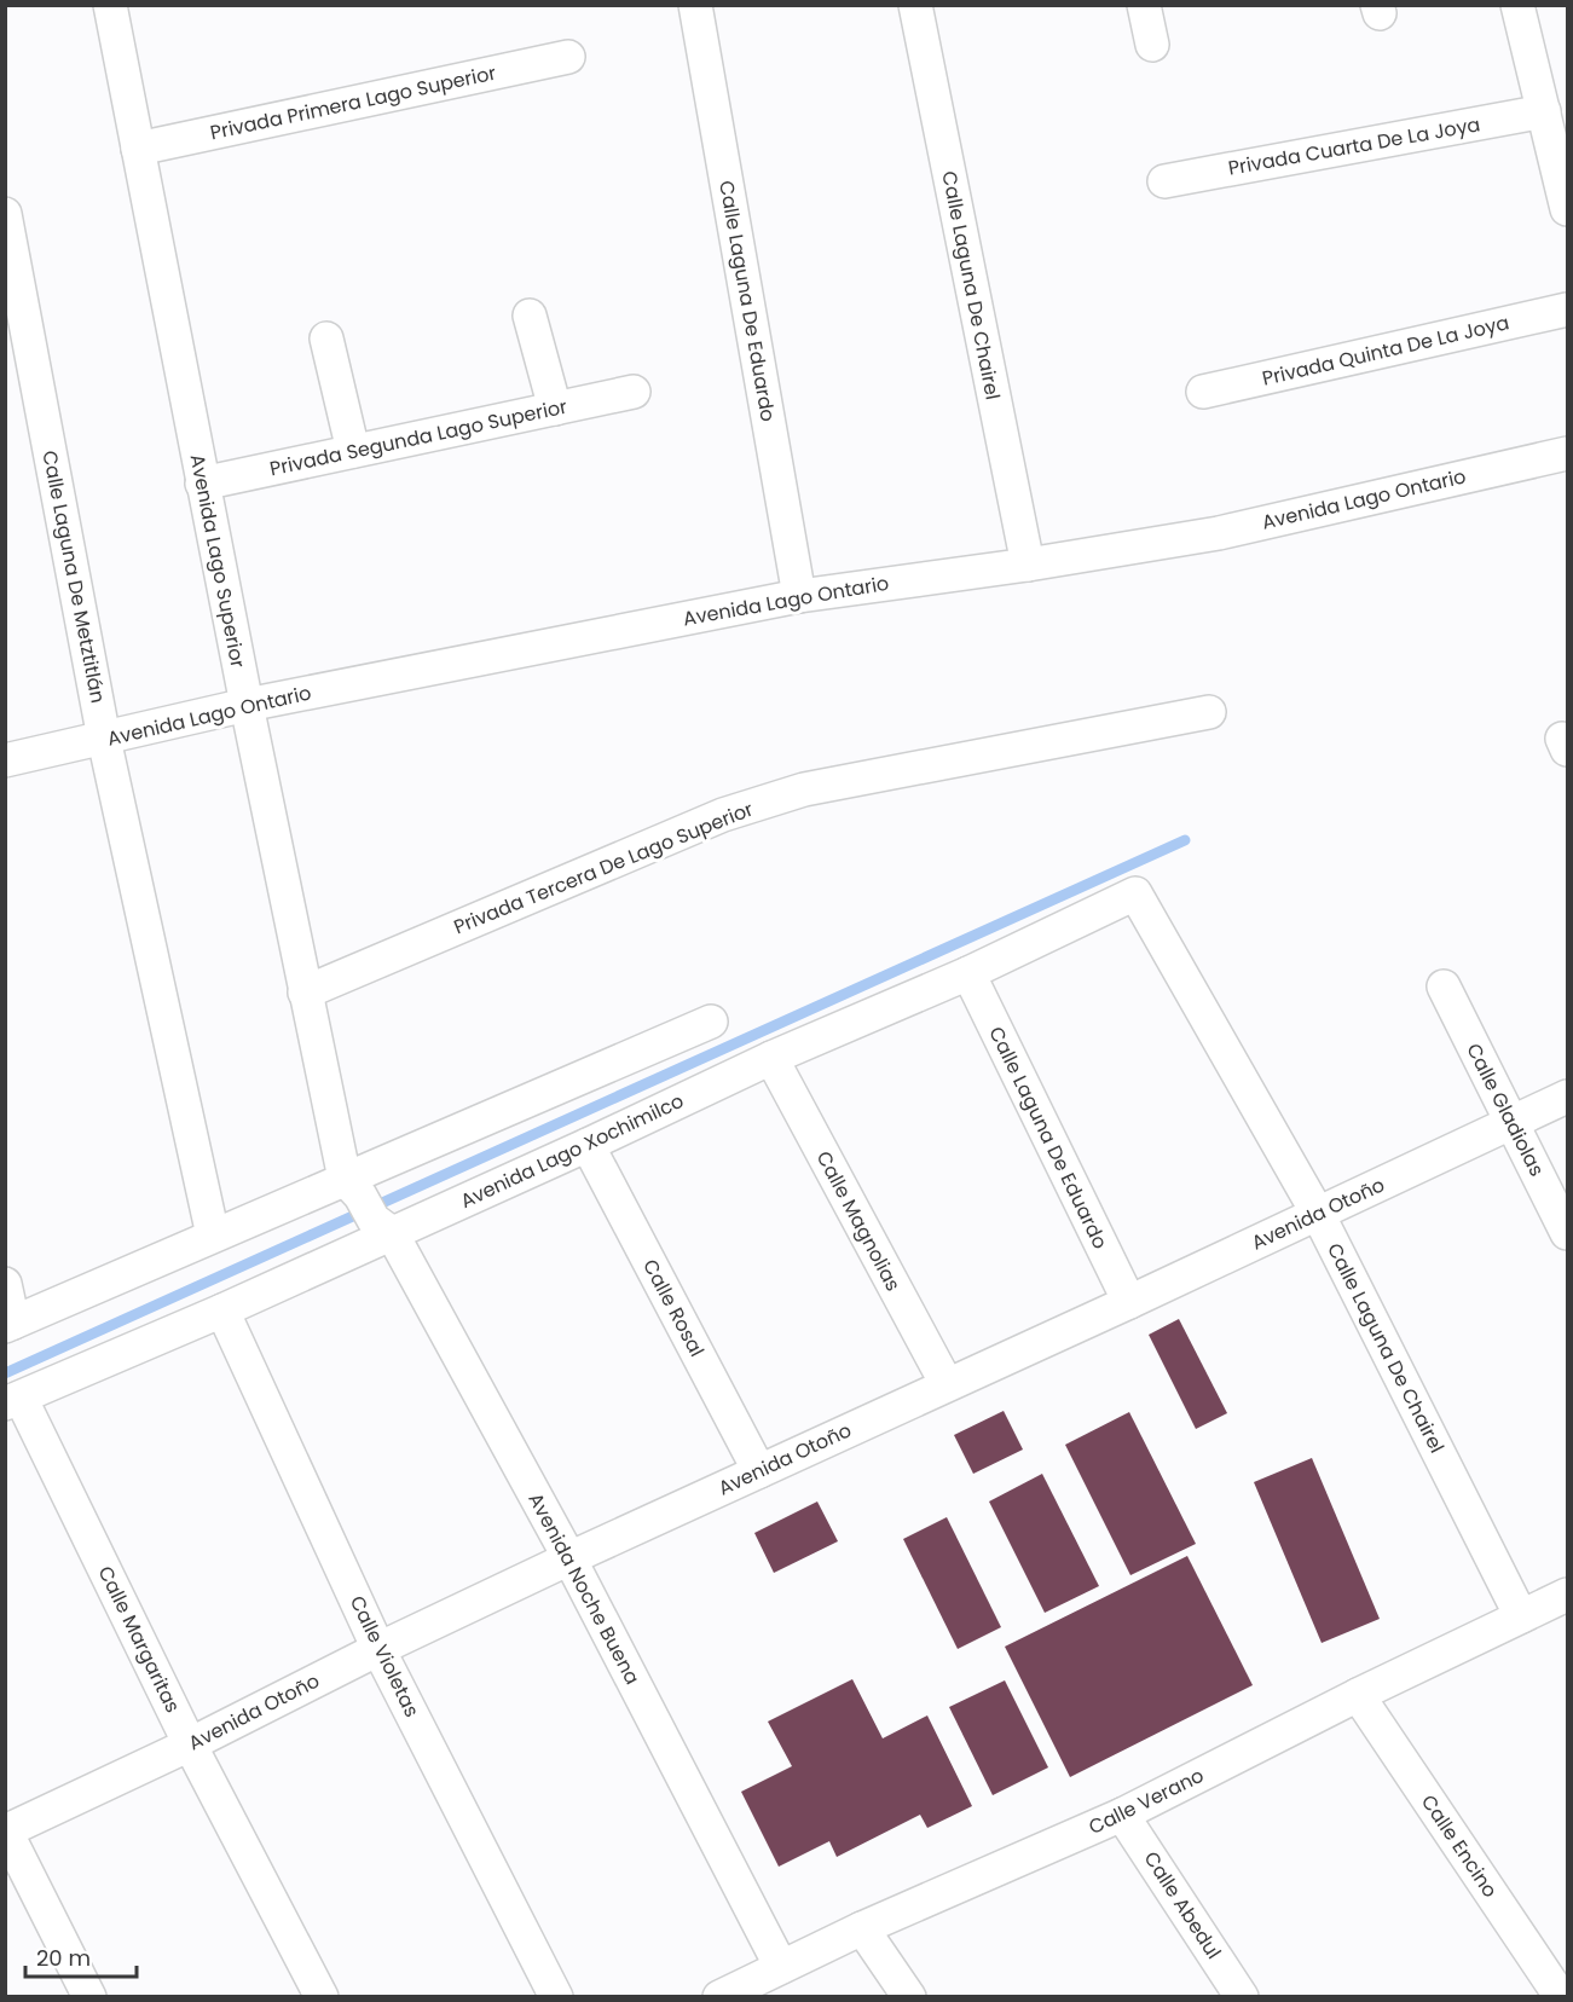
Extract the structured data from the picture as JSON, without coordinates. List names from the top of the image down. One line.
{"streets":{"street":["Privada Primera Lago Superior","Privada Cuarta De La Joya","Calle Laguna De Chairel","Calle Laguna De Eduardo","Privada Quinta De La Joya","Privada Segunda Lago Superior","Avenida Lago Ontario","Avenida Lago Superior","Calle Laguna De Metztitlán","Privada Tercera De Lago Superior","Calle Gladiolas","Avenida Lago Xochimilco","Avenida Otoño","Calle Magnolias","Calle Rosal","Avenida Noche Buena","Calle Margaritas","Calle Violetas","Calle Verano","Calle Encino","Calle Abedul"]},"crossings":[["Privada Primera Lago Superior","Avenida Lago Superior"],["Calle Laguna De Chairel","Avenida Lago Ontario"],["Calle Laguna De Chairel","Avenida Lago Xochimilco"],["Calle Laguna De Chairel","Avenida Otoño"],["Calle Laguna De Chairel","Calle Verano"],["Calle Laguna De Eduardo","Avenida Lago Ontario"],["Calle Laguna De Eduardo","Avenida Lago Xochimilco"],["Calle Laguna De Eduardo","Avenida Otoño"],["Privada Segunda Lago Superior","Avenida Lago Superior"],["Avenida Lago Ontario","Avenida Lago Superior"],["Avenida Lago Ontario","Calle Laguna De Metztitlán"],["Avenida Lago Superior","Privada Tercera De Lago Superior"],["Avenida Lago Superior","Avenida Lago Xochimilco"],["Avenida Lago Superior","Avenida Noche Buena"],["Calle Laguna De Metztitlán","Avenida Lago Xochimilco"],["Calle Gladiolas","Avenida Otoño"],["Avenida Lago Xochimilco","Calle Magnolias"],["Avenida Lago Xochimilco","Calle Rosal"],["Avenida Lago Xochimilco","Avenida Noche Buena"],["Avenida Lago Xochimilco","Calle Margaritas"],["Avenida Lago Xochimilco","Calle Violetas"],["Avenida Otoño","Calle Magnolias"],["Avenida Otoño","Calle Rosal"],["Avenida Otoño","Avenida Noche Buena"],["Avenida Otoño","Calle Margaritas"],["Avenida Otoño","Calle Violetas"],["Avenida Noche Buena","Calle Verano"],["Calle Verano","Calle Encino"],["Calle Verano","Calle Abedul"]],"scale_bar":"20 m"}
